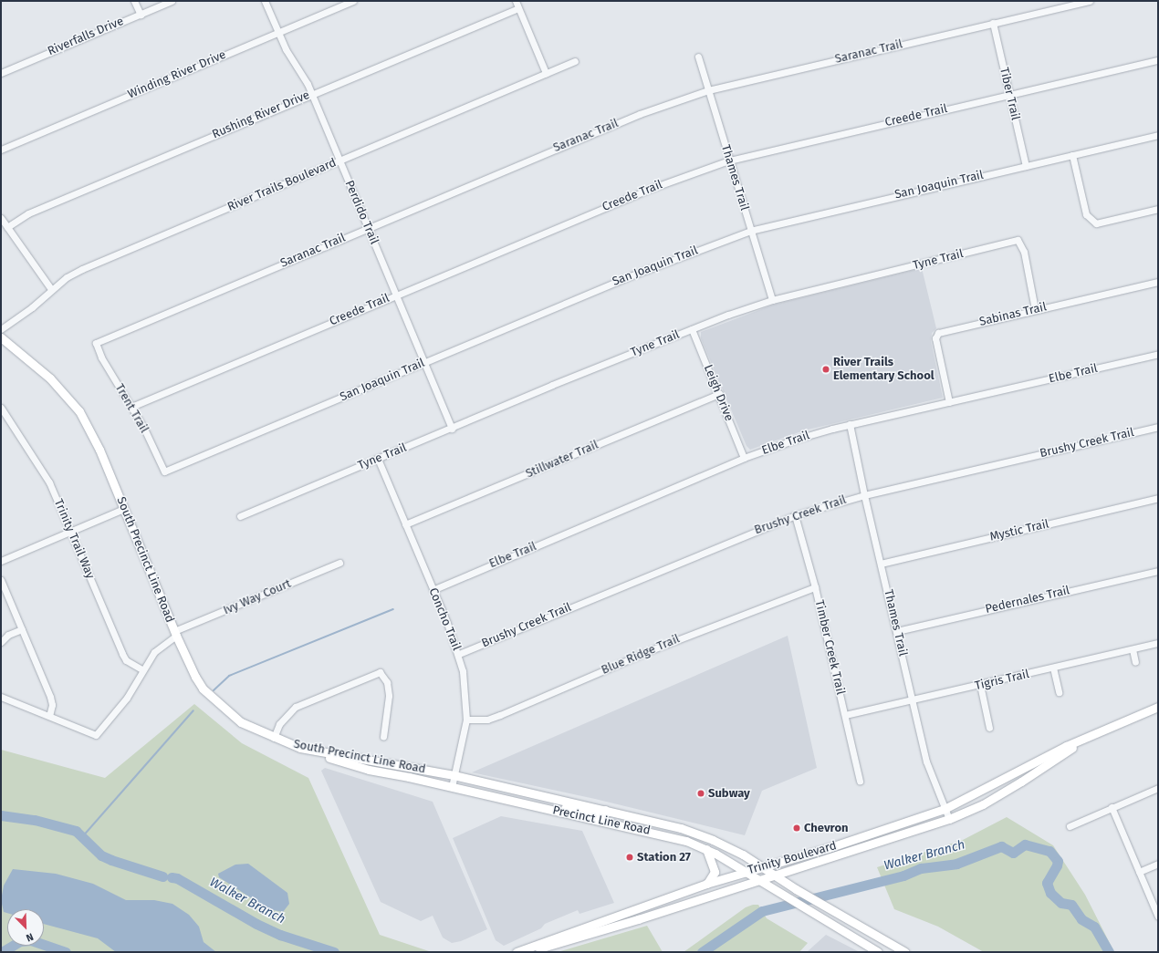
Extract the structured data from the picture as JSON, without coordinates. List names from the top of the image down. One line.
{"streets":{"main road":["South Precinct Line Road","Precinct Line Road","Trinity Boulevard"],"street":["Riverfalls Drive","Saranac Trail","Winding River Drive","Tiber Trail","Rushing River Drive","Creede Trail","Thames Trail","River Trails Boulevard","San Joaquin Trail","Perdido Trail","Tyne Trail","Sabinas Trail","Elbe Trail","Leigh Drive","Trent Trail","Brushy Creek Trail","Stillwater Trail","Mystic Trail","Trinity Trail Way","Ivy Way Court","Pedernales Trail","Concho Trail","Timber Creek Trail","Blue Ridge Trail","Tigris Trail"]},"crossings":[["Saranac Trail","Tiber Trail"],["Saranac Trail","Thames Trail"],["Saranac Trail","Perdido Trail"],["Saranac Trail","Trent Trail"],["Winding River Drive","Perdido Trail"],["Tiber Trail","Creede Trail"],["Tiber Trail","San Joaquin Trail"],["Rushing River Drive","Perdido Trail"],["Creede Trail","Thames Trail"],["Creede Trail","Perdido Trail"],["Creede Trail","Trent Trail"],["Thames Trail","San Joaquin Trail"],["Thames Trail","Tyne Trail"],["Thames Trail","Elbe Trail"],["Thames Trail","Brushy Creek Trail"],["Thames Trail","Mystic Trail"],["Thames Trail","Pedernales Trail"],["Thames Trail","Tigris Trail"],["Thames Trail","Trinity Boulevard"],["River Trails Boulevard","Perdido Trail"],["San Joaquin Trail","Perdido Trail"],["San Joaquin Trail","Trent Trail"],["Perdido Trail","Tyne Trail"],["Tyne Trail","Sabinas Trail"],["Tyne Trail","Leigh Drive"],["Tyne Trail","Concho Trail"],["Sabinas Trail","Elbe Trail"],["Elbe Trail","Leigh Drive"],["Elbe Trail","Concho Trail"],["Leigh Drive","Stillwater Trail"],["Brushy Creek Trail","Concho Trail"],["Brushy Creek Trail","Timber Creek Trail"],["Stillwater Trail","Concho Trail"],["Trinity Trail Way","Ivy Way Court"],["South Precinct Line Road","Ivy Way Court"],["South Precinct Line Road","Concho Trail"],["South Precinct Line Road","Precinct Line Road"],["South Precinct Line Road","Trinity Boulevard"],["Concho Trail","Blue Ridge Trail"],["Concho Trail","Precinct Line Road"],["Timber Creek Trail","Blue Ridge Trail"],["Timber Creek Trail","Tigris Trail"],["Precinct Line Road","Trinity Boulevard"]],"water":["Walker Branch"],"places":["River Trails Elementary School","Subway","Chevron","Station 27"],"north":"bottom right"}
